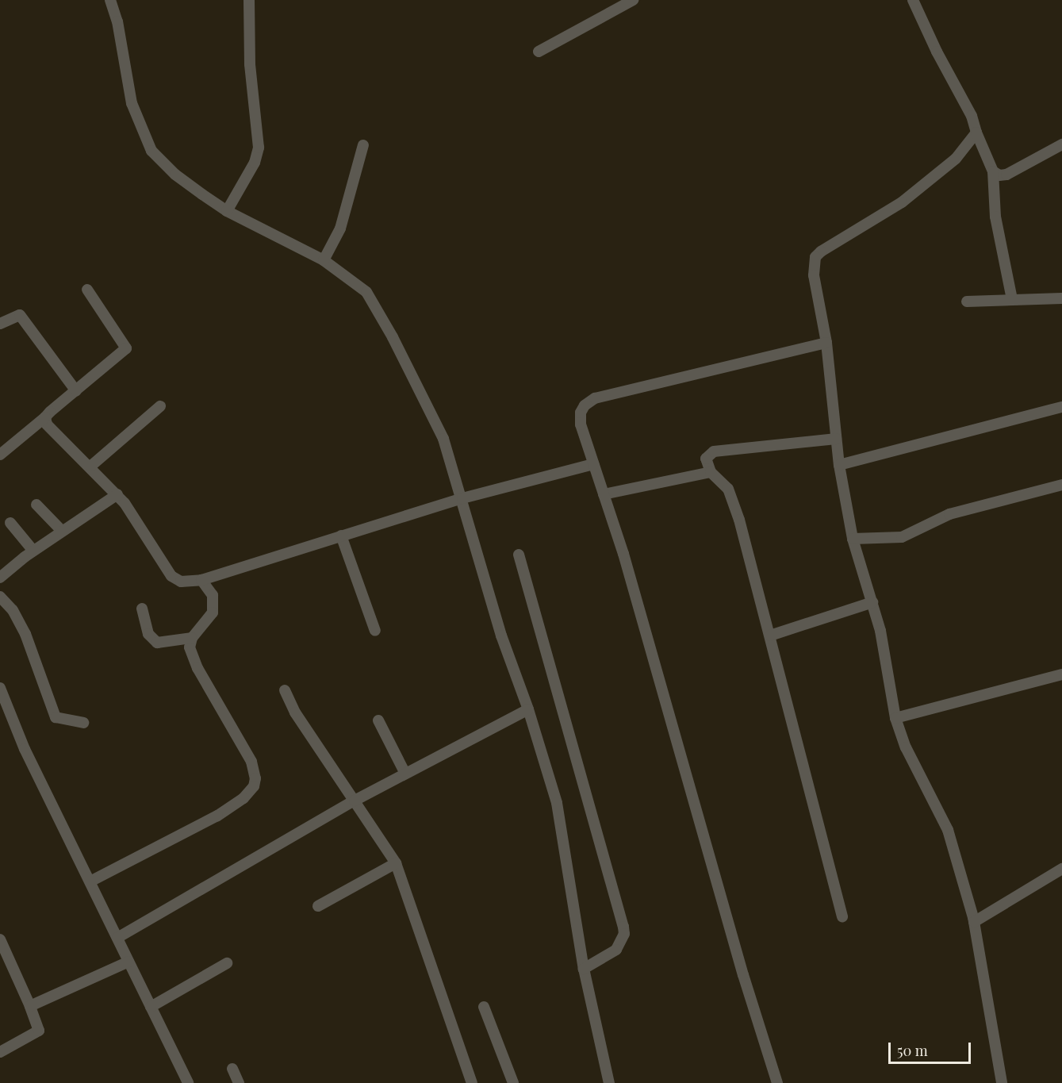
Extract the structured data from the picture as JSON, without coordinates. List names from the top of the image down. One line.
{"scale_bar":"50 m"}
